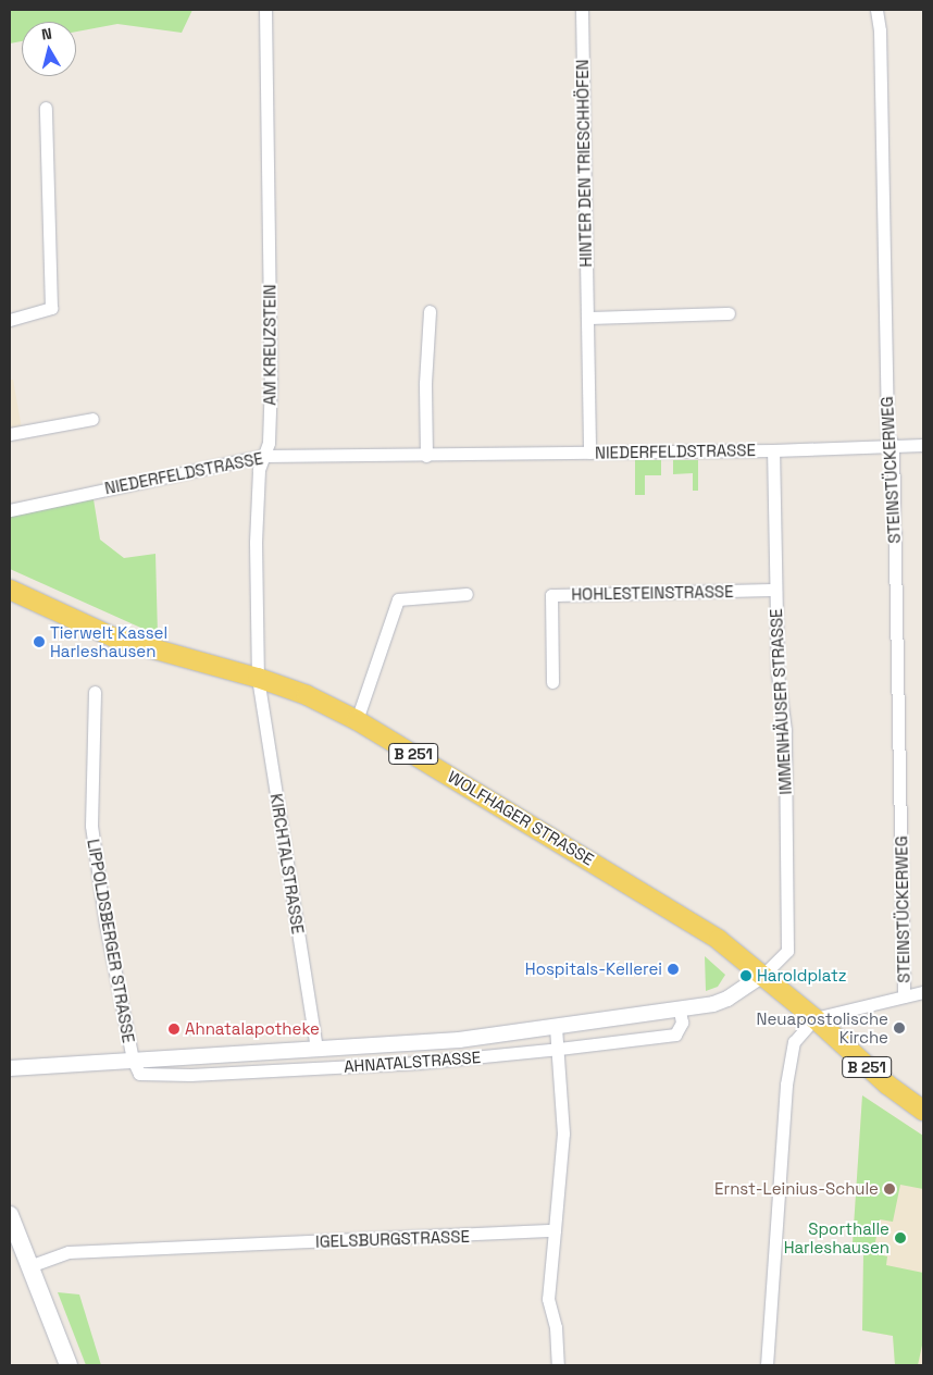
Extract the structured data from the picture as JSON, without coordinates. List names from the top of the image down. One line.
{"streets":{"main road":["B 251","WOLFHAGER STRASSE"],"street":["HINTER DEN TRIESCHHÖFEN","AM KREUZSTEIN","NIEDERFELDSTRASSE","STEINSTÜCKERWEG","HOHLESTEINSTRASSE","IMMENHÄUSER STRASSE","KIRCHTALSTRASSE","LIPPOLDSBERGER STRASSE","AHNATALSTRASSE","IGELSBURGSTRASSE"]},"crossings":[["HINTER DEN TRIESCHHÖFEN","NIEDERFELDSTRASSE"],["AM KREUZSTEIN","NIEDERFELDSTRASSE"],["AM KREUZSTEIN","WOLFHAGER STRASSE"],["AM KREUZSTEIN","KIRCHTALSTRASSE"],["NIEDERFELDSTRASSE","STEINSTÜCKERWEG"],["NIEDERFELDSTRASSE","IMMENHÄUSER STRASSE"],["HOHLESTEINSTRASSE","IMMENHÄUSER STRASSE"],["IMMENHÄUSER STRASSE","WOLFHAGER STRASSE"],["IMMENHÄUSER STRASSE","AHNATALSTRASSE"],["WOLFHAGER STRASSE","KIRCHTALSTRASSE"],["WOLFHAGER STRASSE","AHNATALSTRASSE"],["KIRCHTALSTRASSE","AHNATALSTRASSE"],["LIPPOLDSBERGER STRASSE","AHNATALSTRASSE"]],"places":["Tierwelt Kassel Harleshausen","Hospitals-Kellerei","Haroldplatz","Neuapostolische Kirche","Ahnatalapotheke","Ernst-Leinius-Schule","Sporthalle Harleshausen"],"north":"top"}
